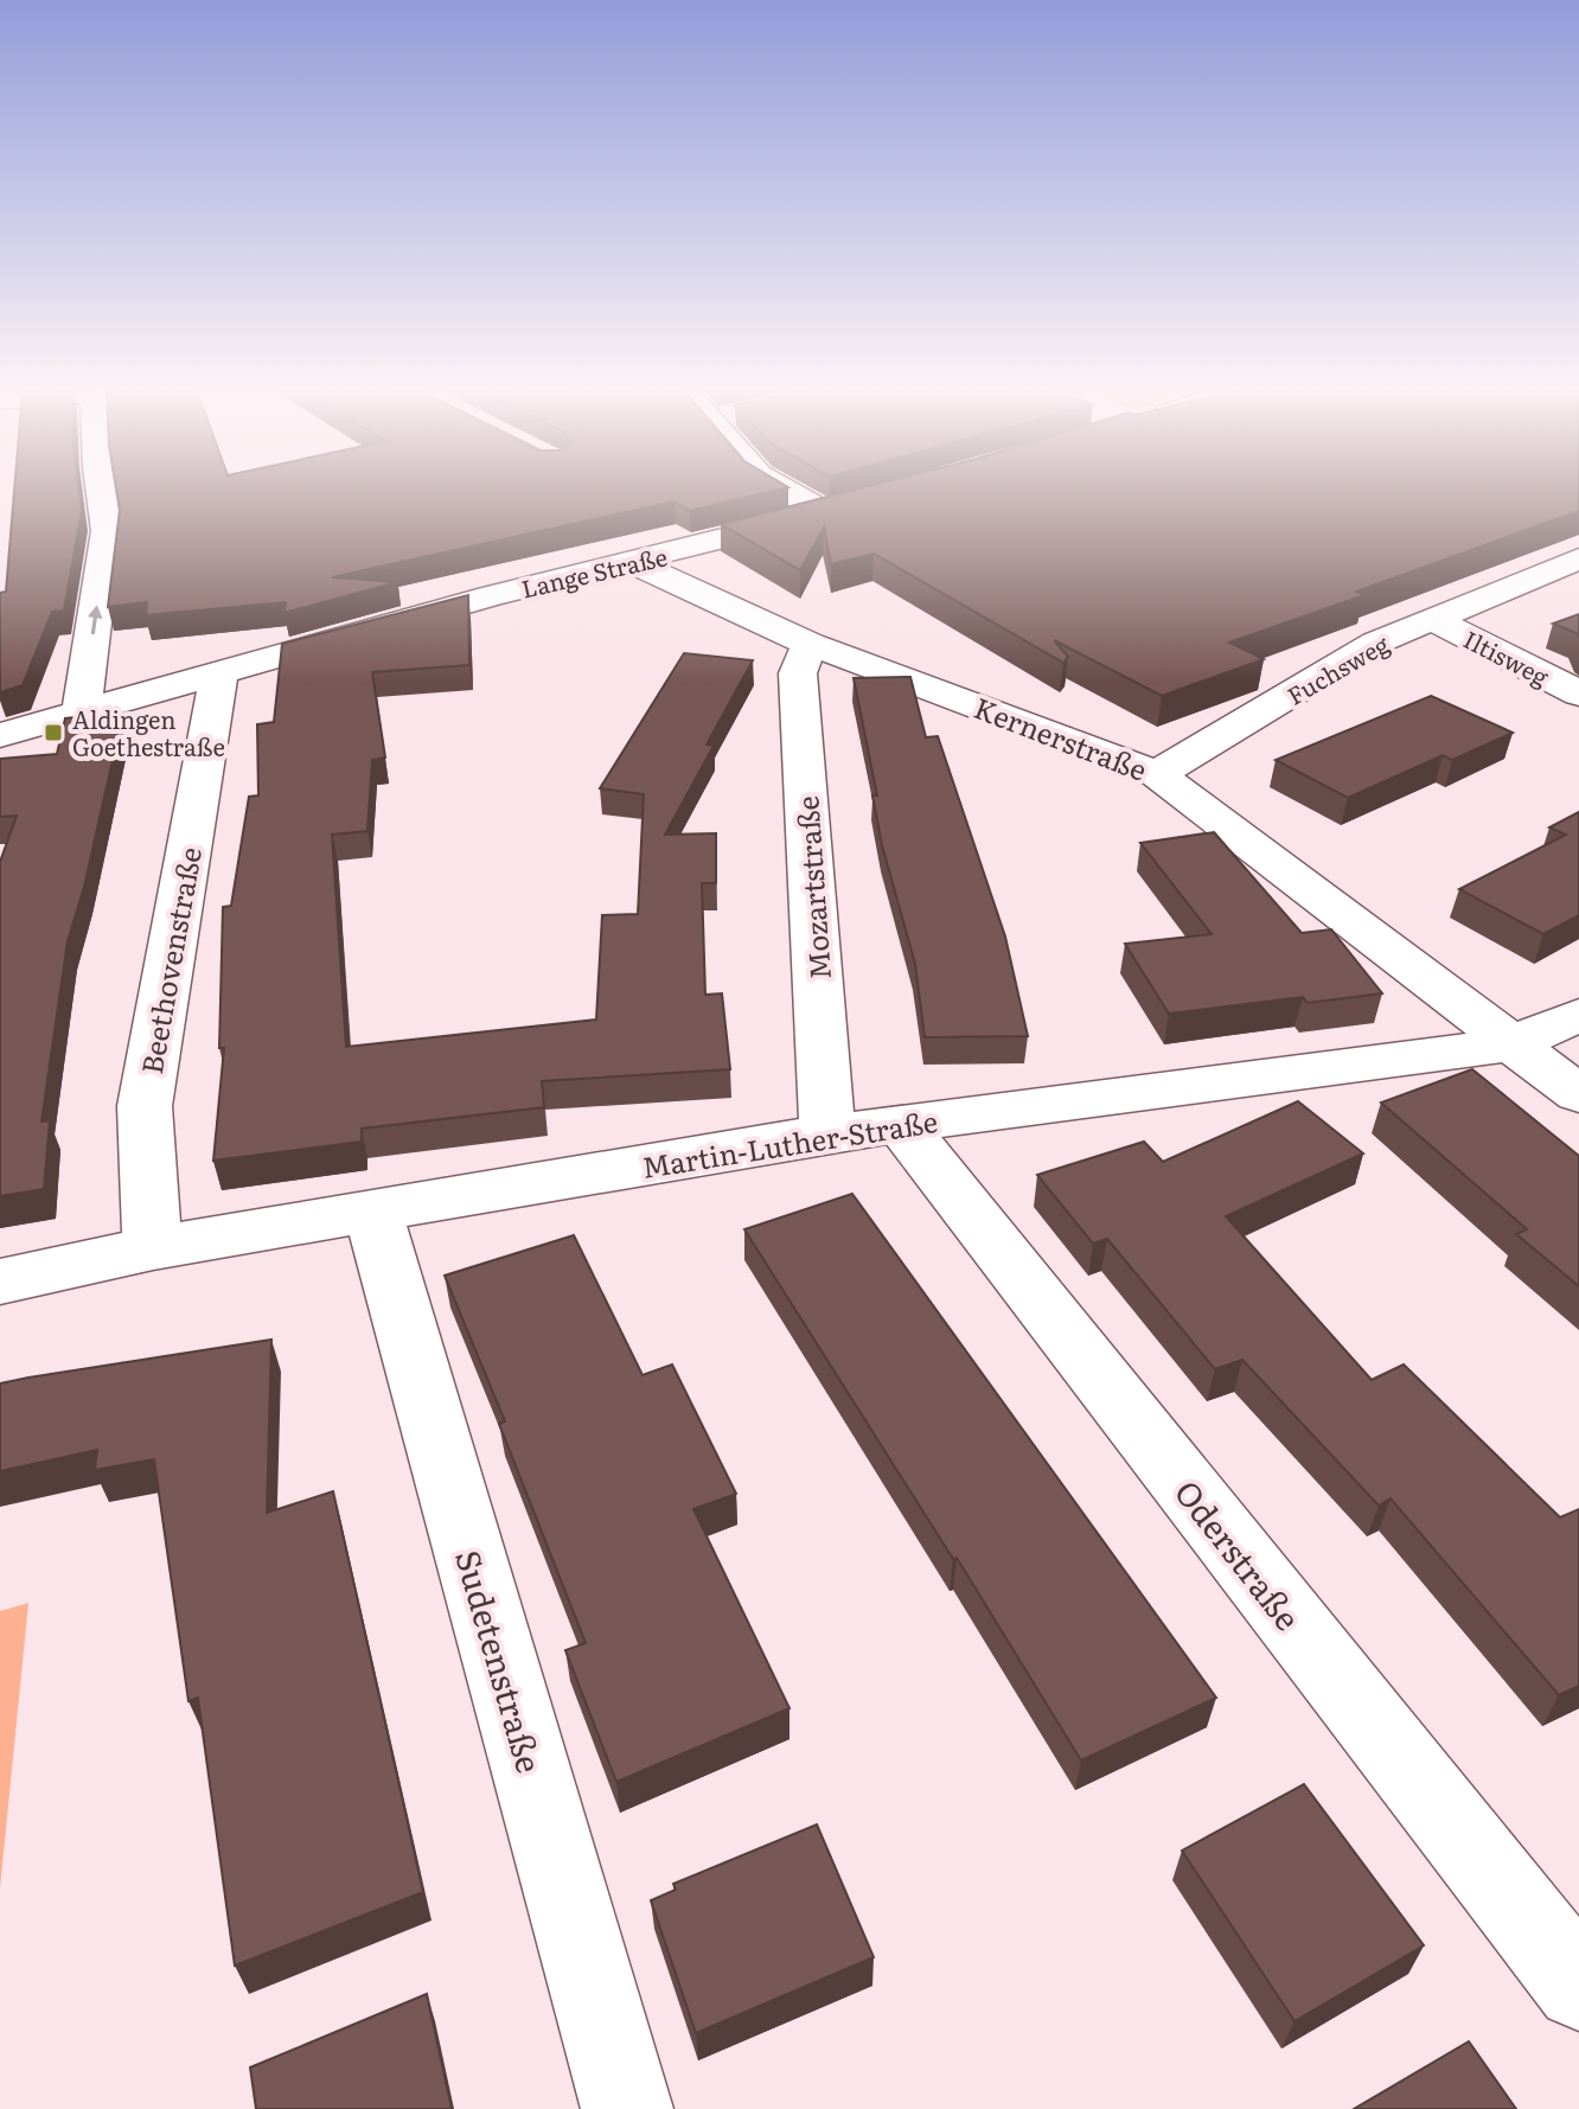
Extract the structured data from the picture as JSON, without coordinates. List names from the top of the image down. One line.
{"streets":{"street":["Lange Straße","Iltisweg","Fuchsweg","Kernerstraße","Mozartstraße","Beethovenstraße","Martin-Luther-Straße","Oderstraße","Sudetenstraße"]},"crossings":[["Lange Straße","Kernerstraße"],["Lange Straße","Beethovenstraße"],["Iltisweg","Fuchsweg"],["Fuchsweg","Kernerstraße"],["Kernerstraße","Mozartstraße"],["Kernerstraße","Martin-Luther-Straße"],["Mozartstraße","Martin-Luther-Straße"],["Beethovenstraße","Martin-Luther-Straße"],["Martin-Luther-Straße","Oderstraße"],["Martin-Luther-Straße","Sudetenstraße"]],"places":{"transit":["Aldingen Goethestraße"]}}
